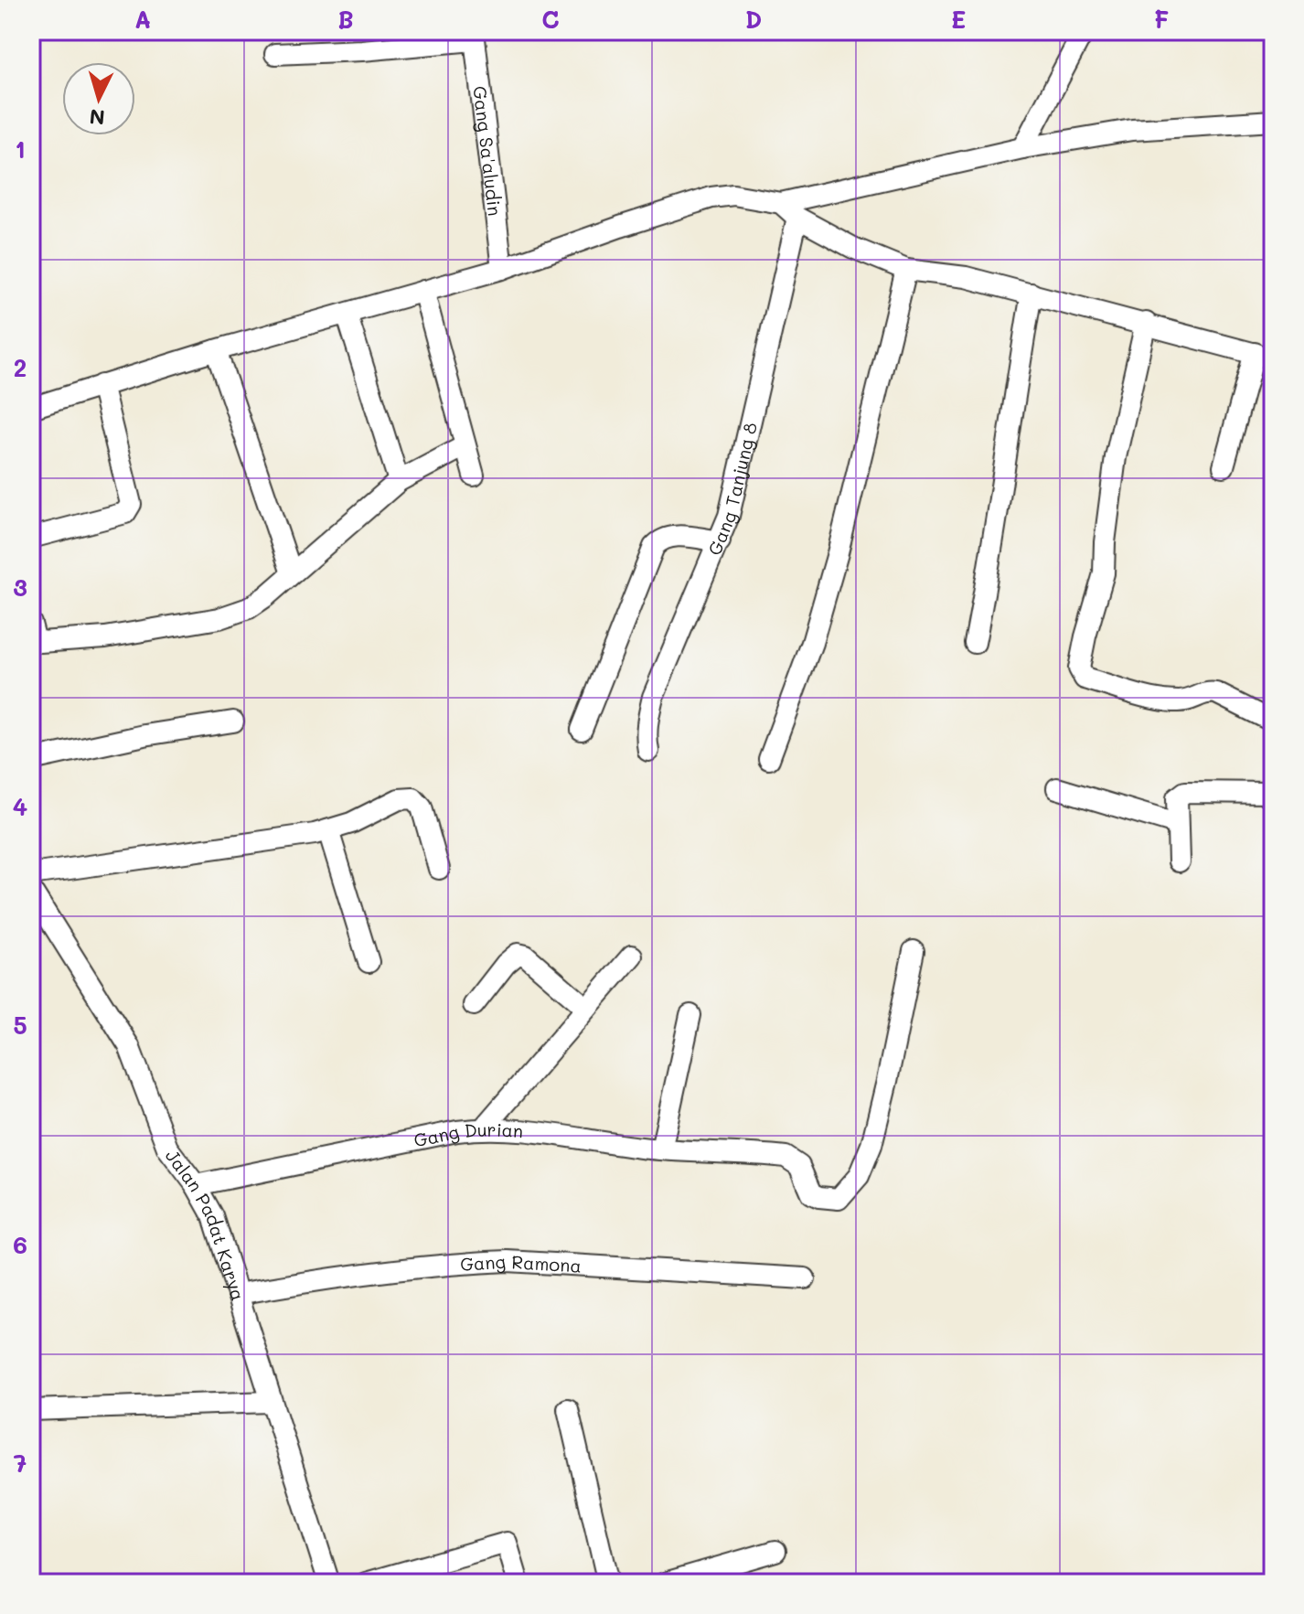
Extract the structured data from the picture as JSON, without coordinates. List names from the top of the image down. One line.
{"streets":{"street":["Gang Sa'aludin","Gang Tanjung 8","Gang Durian","Jalan Padat Karya","Gang Ramona"]},"crossings":[["Gang Durian","Jalan Padat Karya"],["Jalan Padat Karya","Gang Ramona"]],"north":"bottom","grid":{"columns":["A","B","C","D","E","F"],"rows":["1","2","3","4","5","6","7"]}}
